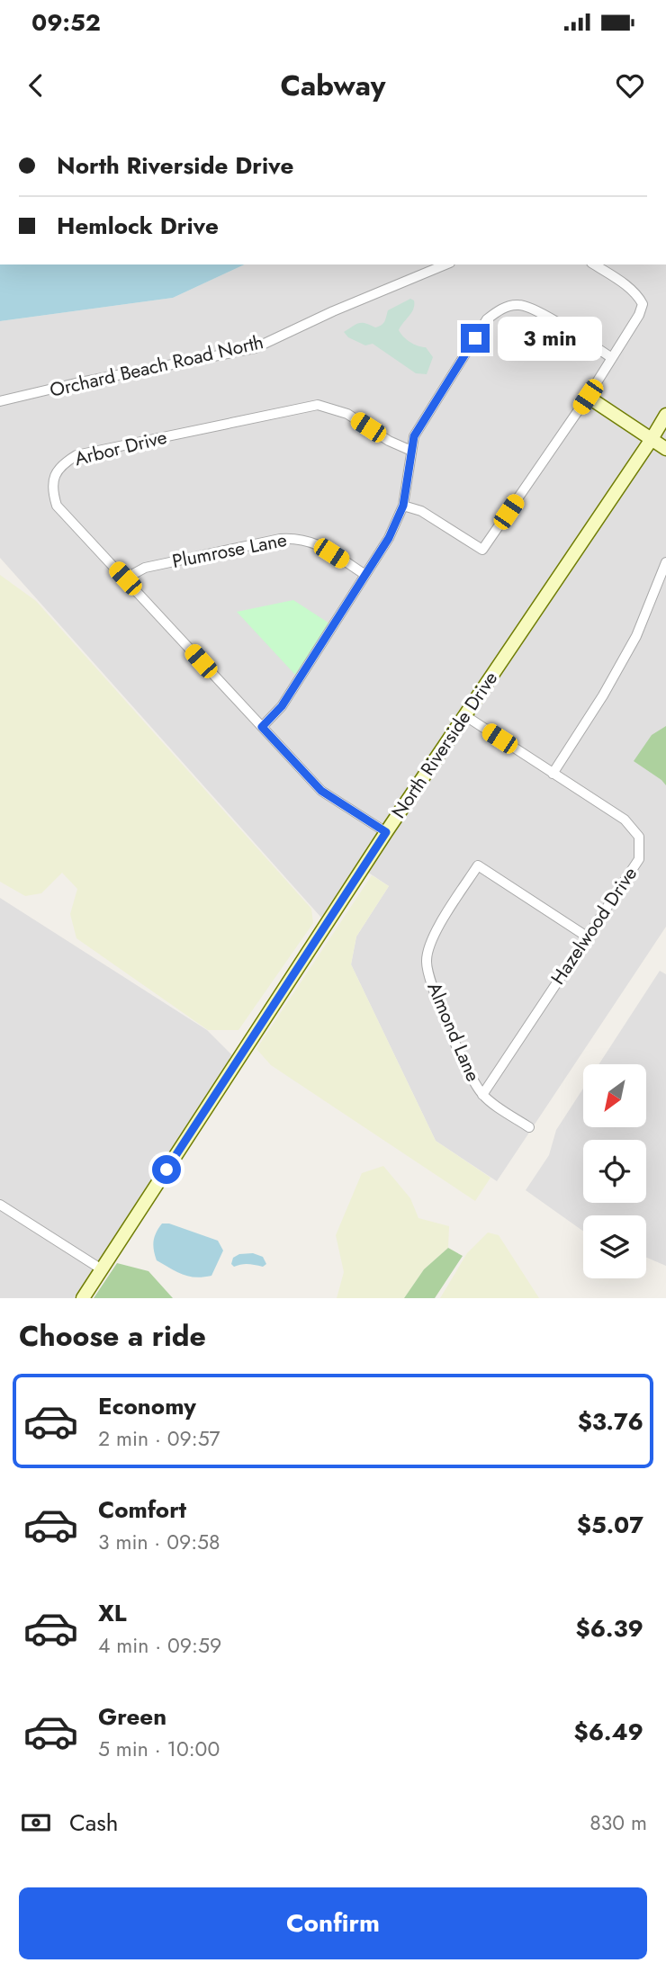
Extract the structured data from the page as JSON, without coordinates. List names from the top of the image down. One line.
{"streets":{"street":["Orchard Beach Road North","Arbor Drive","Plumrose Lane","North Riverside Drive","Hazelwood Drive","Almond Lane"]},"crossings":[["Arbor Drive","Plumrose Lane"],["Arbor Drive","North Riverside Drive"],["North Riverside Drive","Hazelwood Drive"],["Hazelwood Drive","Almond Lane"]],"north":"bottom left","page":{"status":"09:52","header":"Cabway","banner":["North Riverside Drive","Hemlock Drive"],"bubble":"3 min","heading":"Choose a ride","list":[{"name":"Economy","note":"2 min · 09:57","value":"$3.76"},{"name":"Comfort","note":"3 min · 09:58","value":"$5.07"},{"name":"XL","note":"4 min · 09:59","value":"$6.39"},{"name":"Green","note":"5 min · 10:00","value":"$6.49"}],"pay":["Cash","830 m"],"buttons":"Confirm"}}
